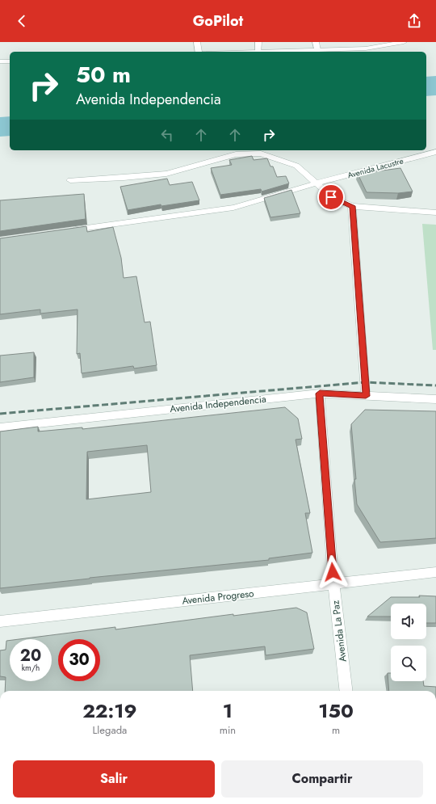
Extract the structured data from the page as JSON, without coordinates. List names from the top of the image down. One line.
{"streets":{"street":["Avenida Lacustre","Avenida Independencia","Avenida Progreso","Avenida La Paz"]},"crossings":[["Avenida Independencia","Avenida La Paz"],["Avenida Progreso","Avenida La Paz"]],"page":{"header":"GoPilot","turn":["50 m","Avenida Independencia"],"speed":"20 km/h","limit":"30","eta":["22:19","Llegada","1","min","150","m"],"buttons":["Salir","Compartir"]}}
